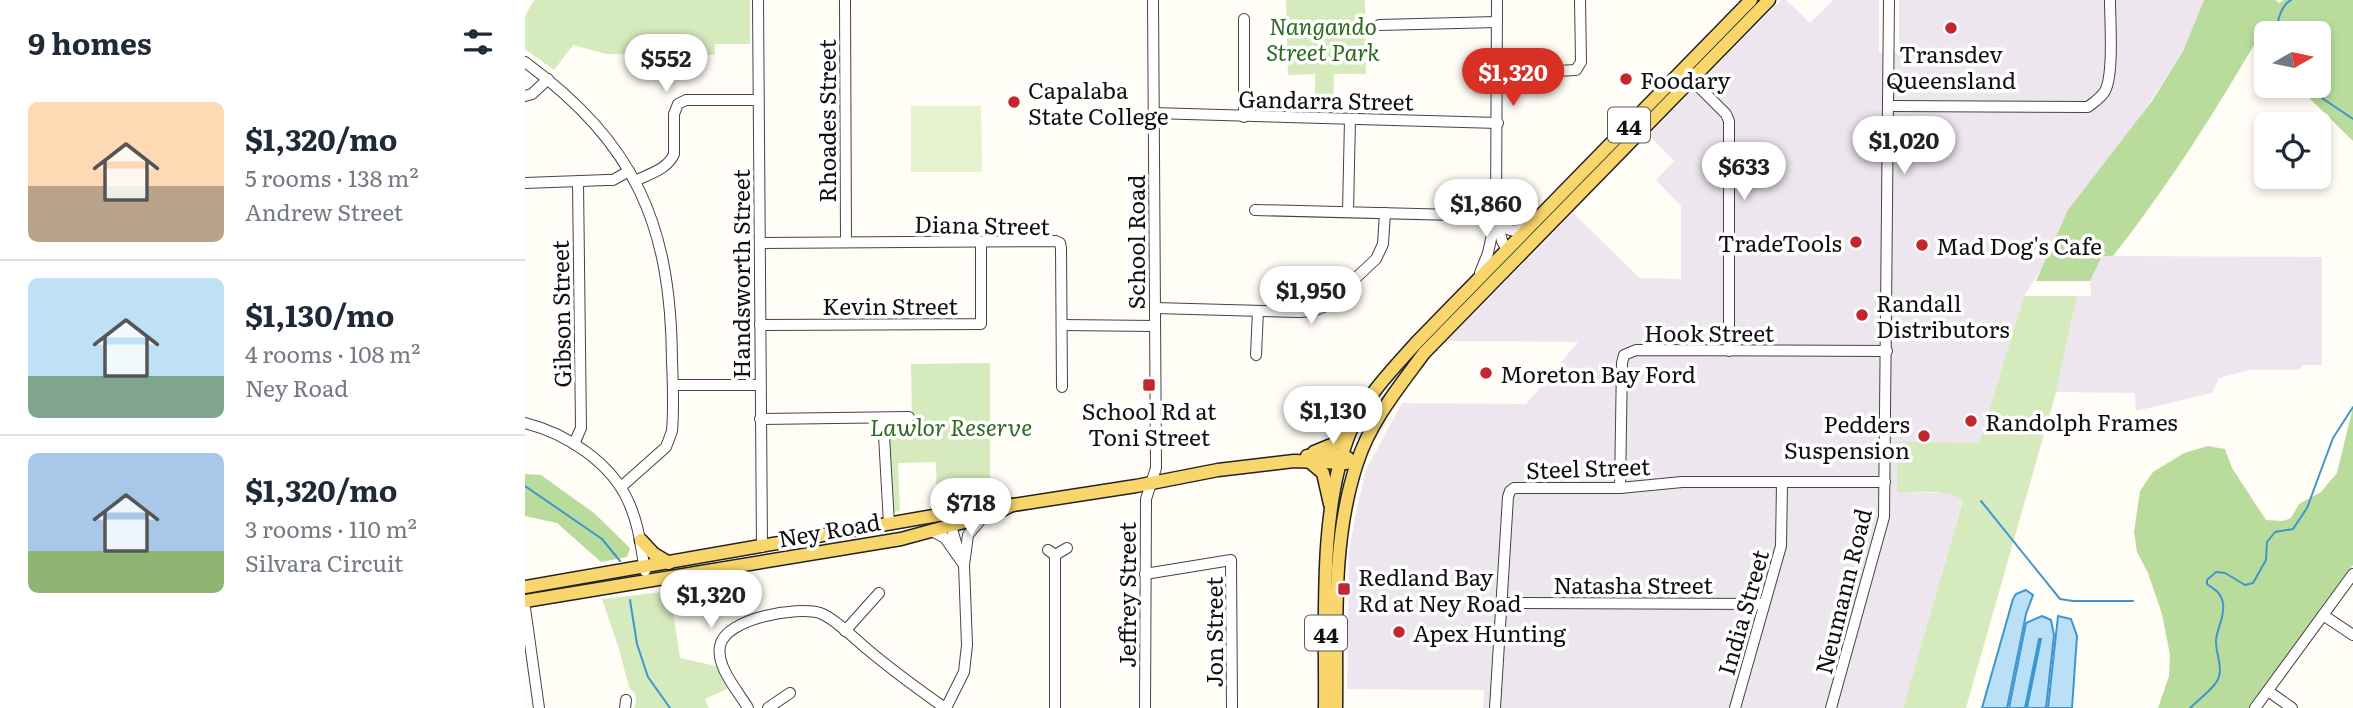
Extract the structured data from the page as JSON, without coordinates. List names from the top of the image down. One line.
{"streets":{"main road":["44","Ney Road"],"street":["Gandarra Street","Rhoades Street","Diana Street","School Road","Handsworth Street","Kevin Street","Gibson Street","Hook Street","Steel Street","Natasha Street","Neumann Road","Jeffrey Street","India Street","Jon Street"]},"crossings":[["Gandarra Street","School Road"],["Rhoades Street","Diana Street"],["44","Ney Road"],["Diana Street","Handsworth Street"],["Diana Street","Kevin Street"],["School Road","Ney Road"],["School Road","Jeffrey Street"],["Handsworth Street","Kevin Street"],["Handsworth Street","Ney Road"],["Hook Street","Steel Street"],["Hook Street","Neumann Road"],["Steel Street","Natasha Street"],["Steel Street","Neumann Road"],["Steel Street","India Street"],["Ney Road","Jeffrey Street"],["Natasha Street","India Street"],["Jeffrey Street","Jon Street"]],"parks":["Nangando Street Park","Lawlor Reserve"],"places":{"other":["Transdev Queensland","Foodary","Capalaba State College","TradeTools","Mad Dog's Cafe","Randall Distributors","Moreton Bay Ford","Randolph Frames","Pedders Suspension","Apex Hunting"],"transit":["School Rd at Toni Street","Redland Bay Rd at Ney Road"]},"north":"right","page":{"heading":"9 homes","price":["$552","$1,320","$1,020","$633","$1,860","$1,950","$1,130","$718","$1,320"],"list":[{"name":"$1,320/mo","note":"5 rooms · 138 m² · Andrew Street"},{"name":"$1,130/mo","note":"4 rooms · 108 m² · Ney Road"},{"name":"$1,320/mo","note":"3 rooms · 110 m² · Silvara Circuit"}]}}
